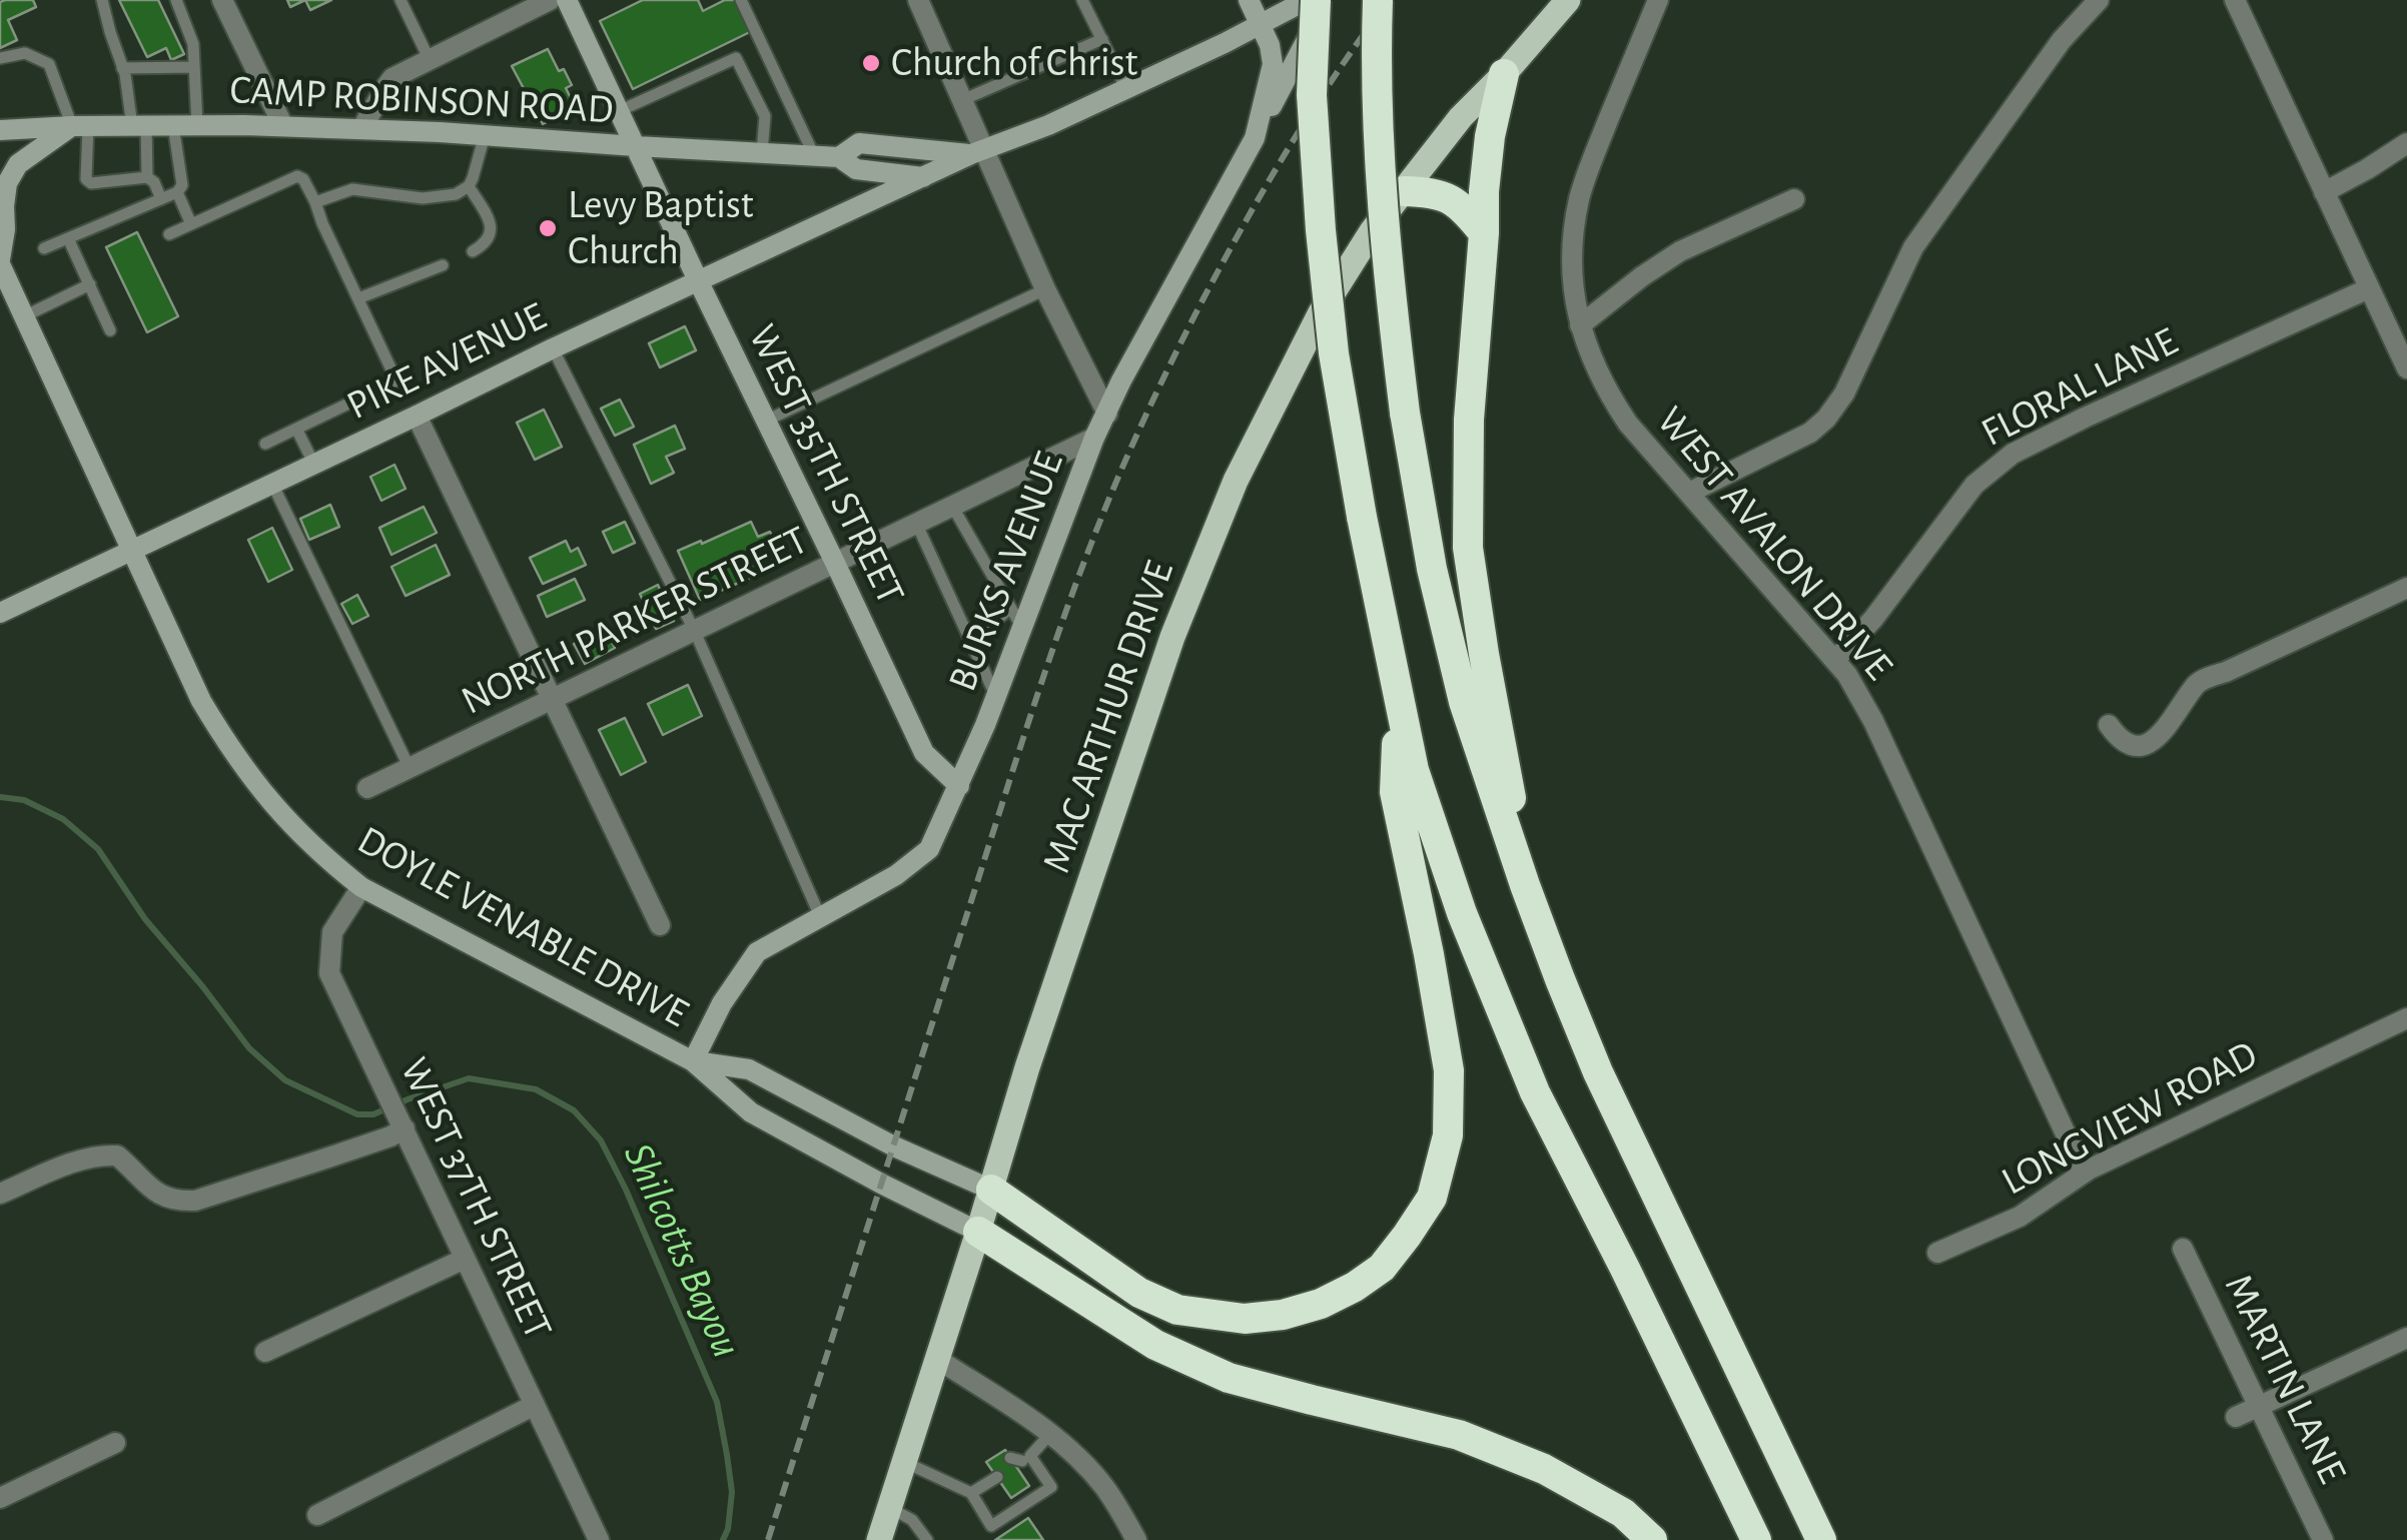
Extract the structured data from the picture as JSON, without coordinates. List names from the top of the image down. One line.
{"streets":{"main road":["CAMP ROBINSON ROAD","PIKE AVENUE","WEST 35TH STREET","BURKS AVENUE","MAC ARTHUR DRIVE","DOYLE VENABLE DRIVE"],"street":["FLORAL LANE","WEST AVALON DRIVE","NORTH PARKER STREET","LONGVIEW ROAD","WEST 37TH STREET","MARTIN LANE"]},"crossings":[["CAMP ROBINSON ROAD","PIKE AVENUE"],["CAMP ROBINSON ROAD","WEST 35TH STREET"],["PIKE AVENUE","WEST 35TH STREET"],["PIKE AVENUE","BURKS AVENUE"],["PIKE AVENUE","DOYLE VENABLE DRIVE"],["FLORAL LANE","WEST AVALON DRIVE"],["WEST 35TH STREET","BURKS AVENUE"],["WEST 35TH STREET","NORTH PARKER STREET"],["WEST AVALON DRIVE","LONGVIEW ROAD"],["BURKS AVENUE","NORTH PARKER STREET"],["BURKS AVENUE","DOYLE VENABLE DRIVE"],["MAC ARTHUR DRIVE","DOYLE VENABLE DRIVE"],["DOYLE VENABLE DRIVE","WEST 37TH STREET"]],"water":["Shilcotts Bayou"],"places":["Church of Christ","Levy Baptist Church"]}
